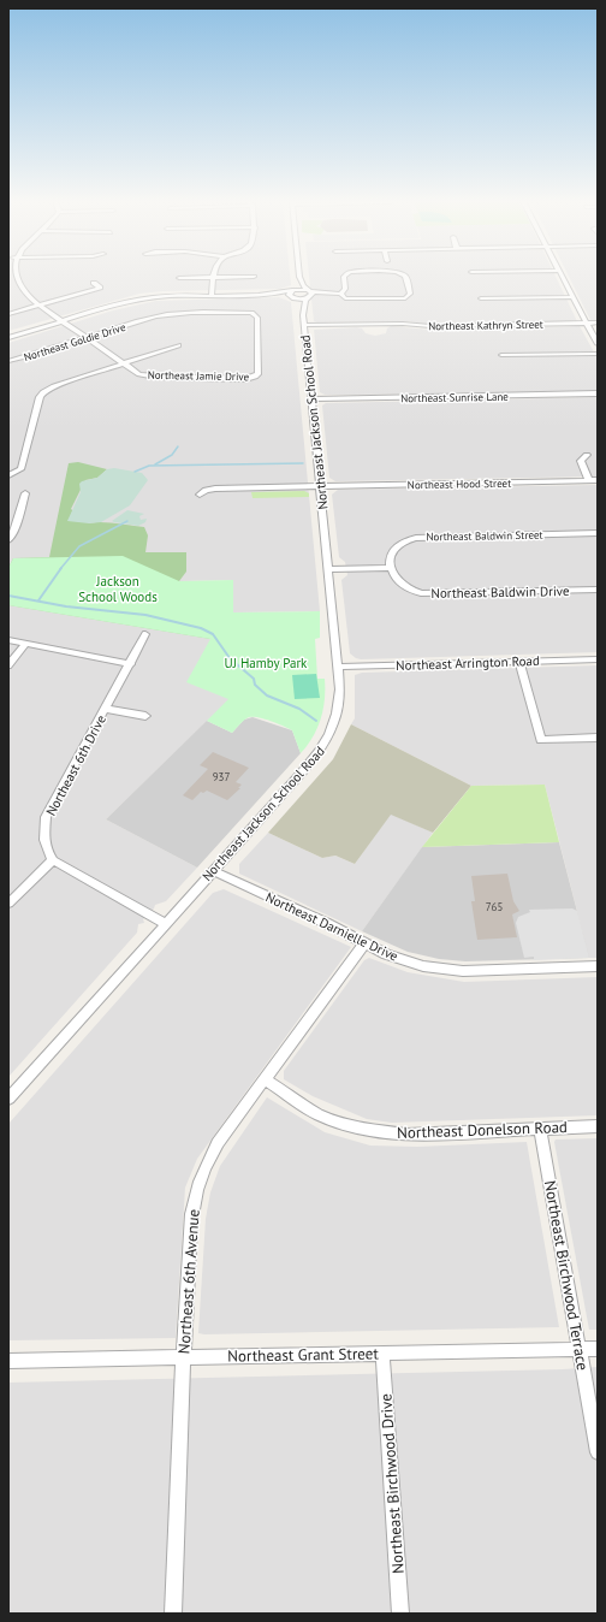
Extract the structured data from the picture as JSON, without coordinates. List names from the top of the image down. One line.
{"streets":{"street":["Northeast Kathryn Street","Northeast Goldie Drive","Northeast Jamie Drive","Northeast Sunrise Lane","Northeast Jackson School Road","Northeast Hood Street","Northeast Baldwin Street","Northeast Baldwin Drive","Northeast Arrington Road","Northeast 6th Drive","Northeast Darnielle Drive","Northeast Donelson Road","Northeast Birchwood Terrace","Northeast 6th Avenue","Northeast Grant Street","Northeast Birchwood Drive"]},"crossings":[["Northeast Kathryn Street","Northeast Jackson School Road"],["Northeast Goldie Drive","Northeast Jamie Drive"],["Northeast Sunrise Lane","Northeast Jackson School Road"],["Northeast Jackson School Road","Northeast Hood Street"],["Northeast Jackson School Road","Northeast Arrington Road"],["Northeast Jackson School Road","Northeast Darnielle Drive"],["Northeast Baldwin Street","Northeast Baldwin Drive"],["Northeast Darnielle Drive","Northeast 6th Avenue"],["Northeast Donelson Road","Northeast Birchwood Terrace"],["Northeast Donelson Road","Northeast 6th Avenue"],["Northeast Birchwood Terrace","Northeast Grant Street"],["Northeast 6th Avenue","Northeast Grant Street"],["Northeast Grant Street","Northeast Birchwood Drive"]],"parks":["Jackson School Woods","UJ Hamby Park"],"house_numbers":["937","765"]}
